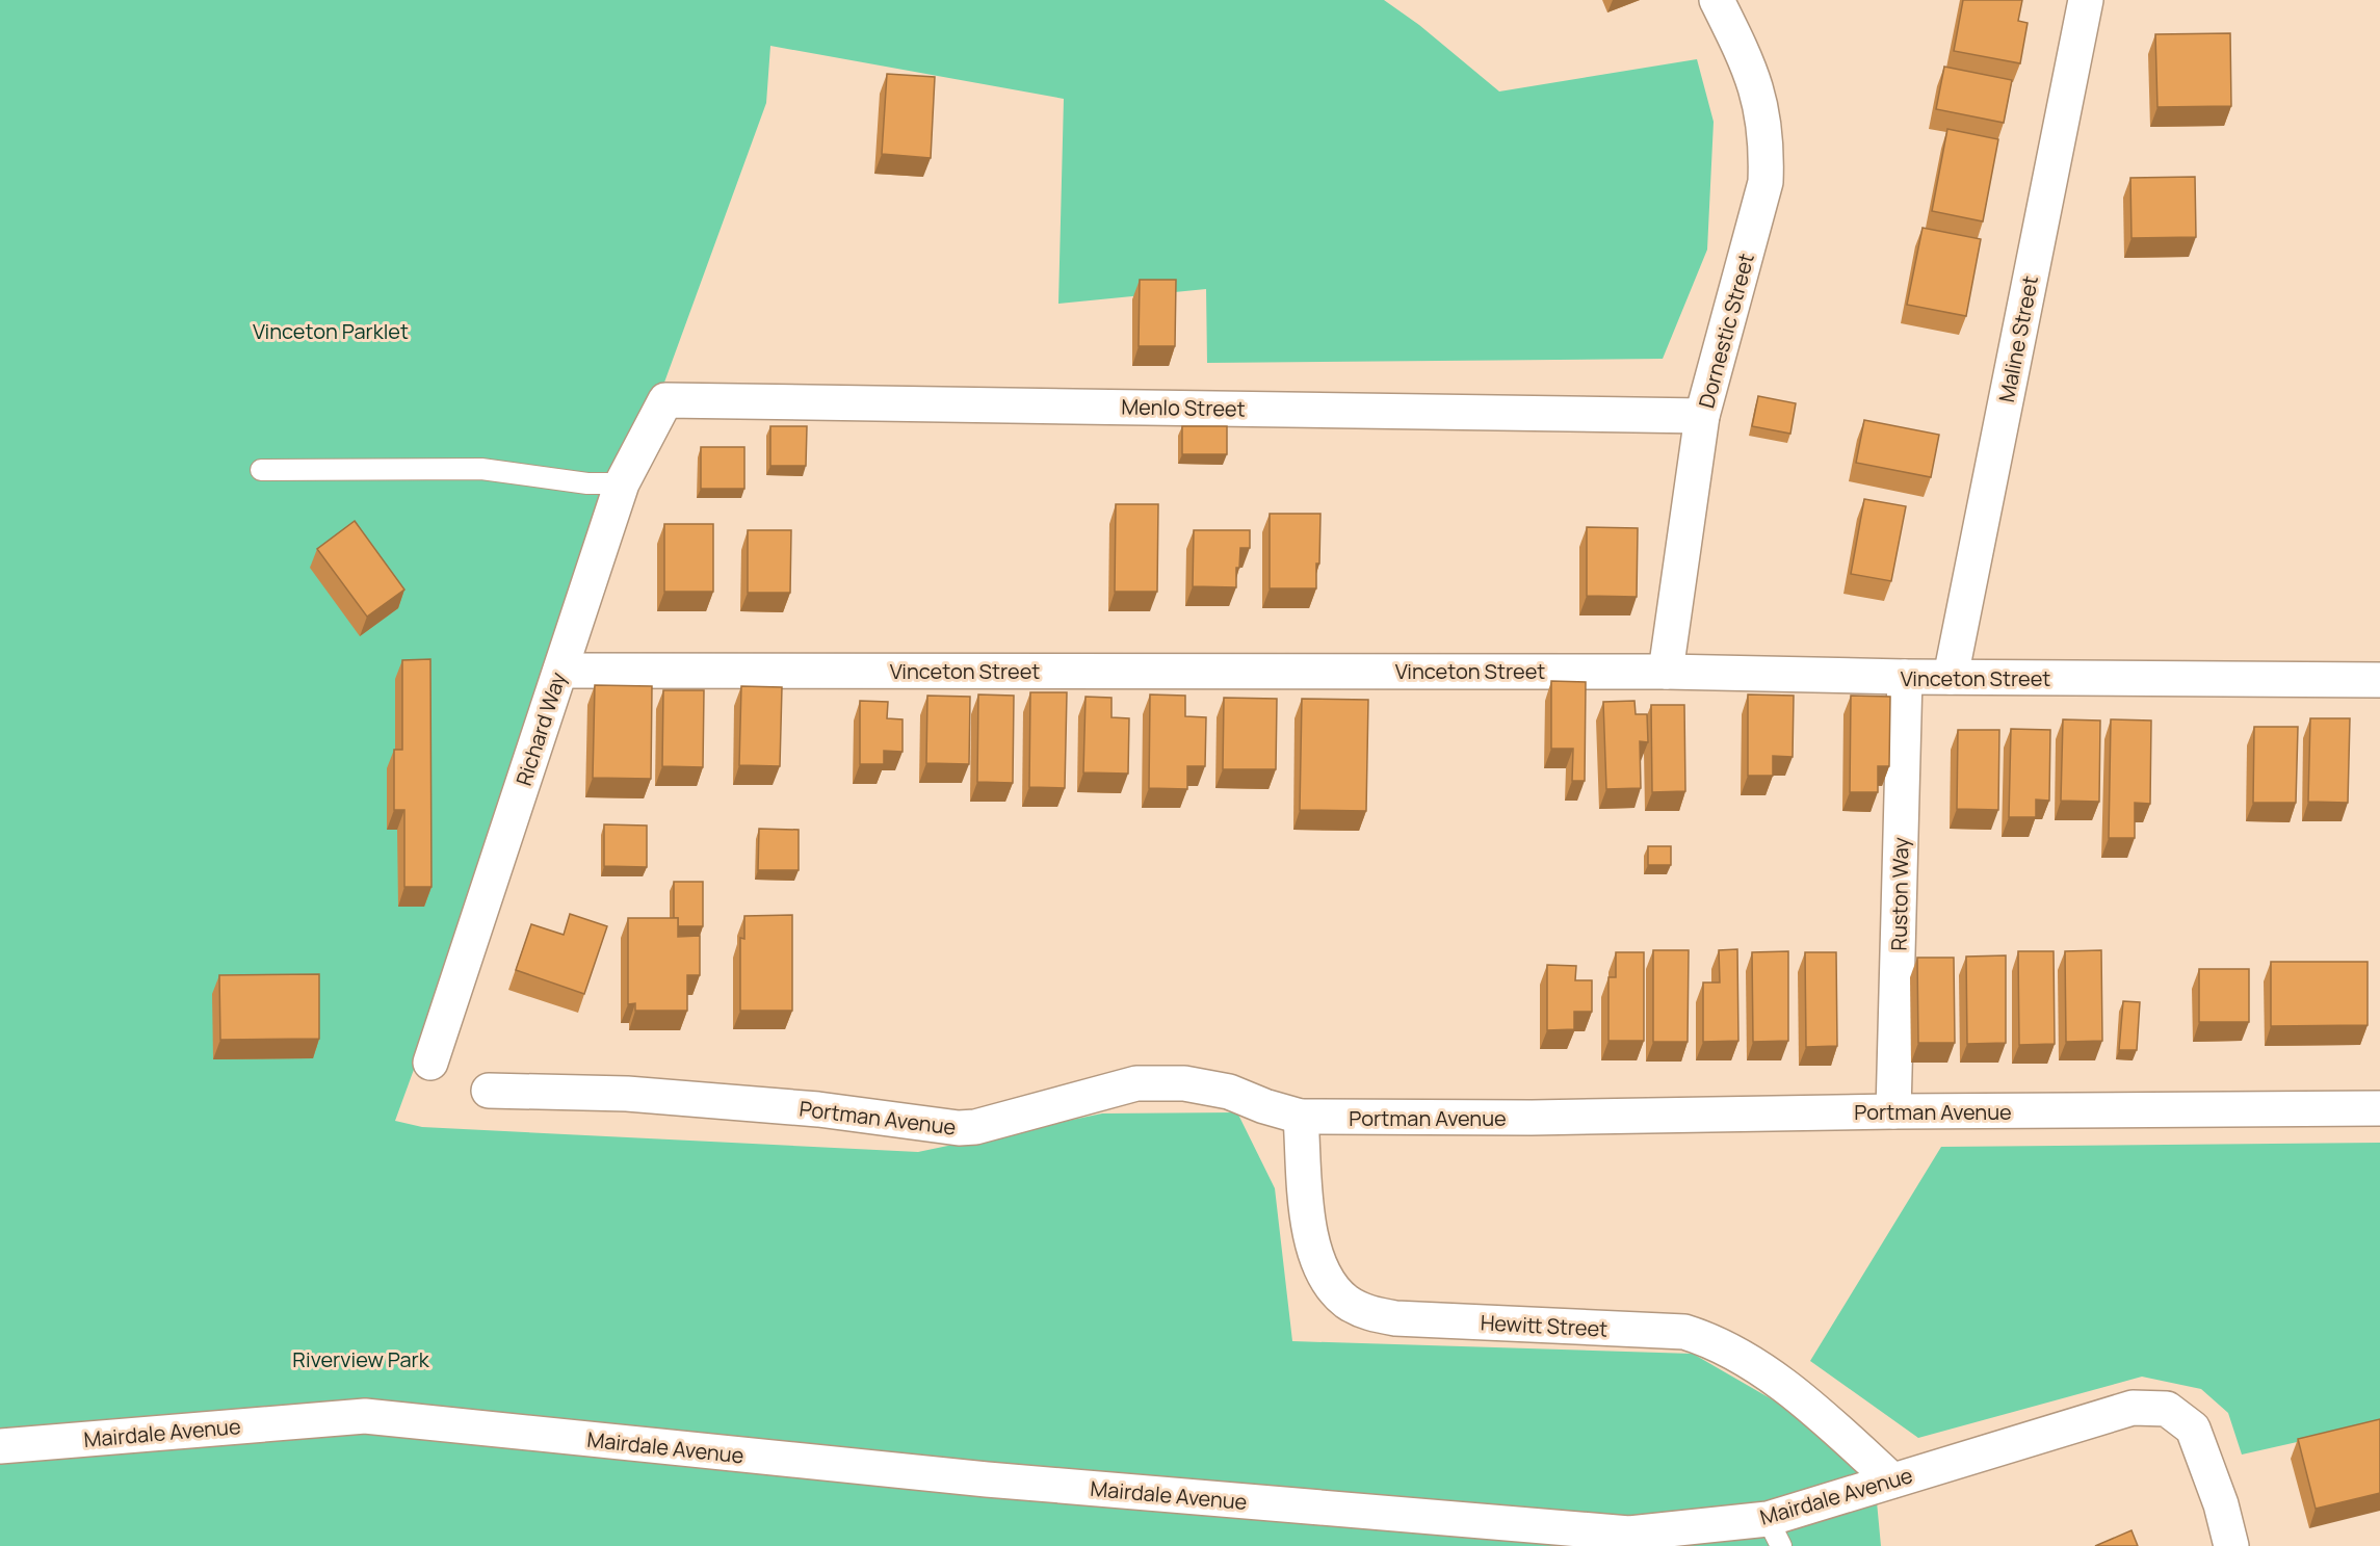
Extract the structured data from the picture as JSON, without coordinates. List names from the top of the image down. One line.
{"streets":{"street":["Dornestic Street","Maline Street","Menlo Street","Vinceton Street","Richard Way","Ruston Way","Portman Avenue","Hewitt Street","Mairdale Avenue"]},"crossings":[["Dornestic Street","Menlo Street"],["Dornestic Street","Vinceton Street"],["Maline Street","Vinceton Street"],["Menlo Street","Richard Way"],["Vinceton Street","Richard Way"],["Vinceton Street","Ruston Way"],["Ruston Way","Portman Avenue"],["Portman Avenue","Hewitt Street"],["Hewitt Street","Mairdale Avenue"]],"parks":["Vinceton Parklet","Riverview Park"]}
